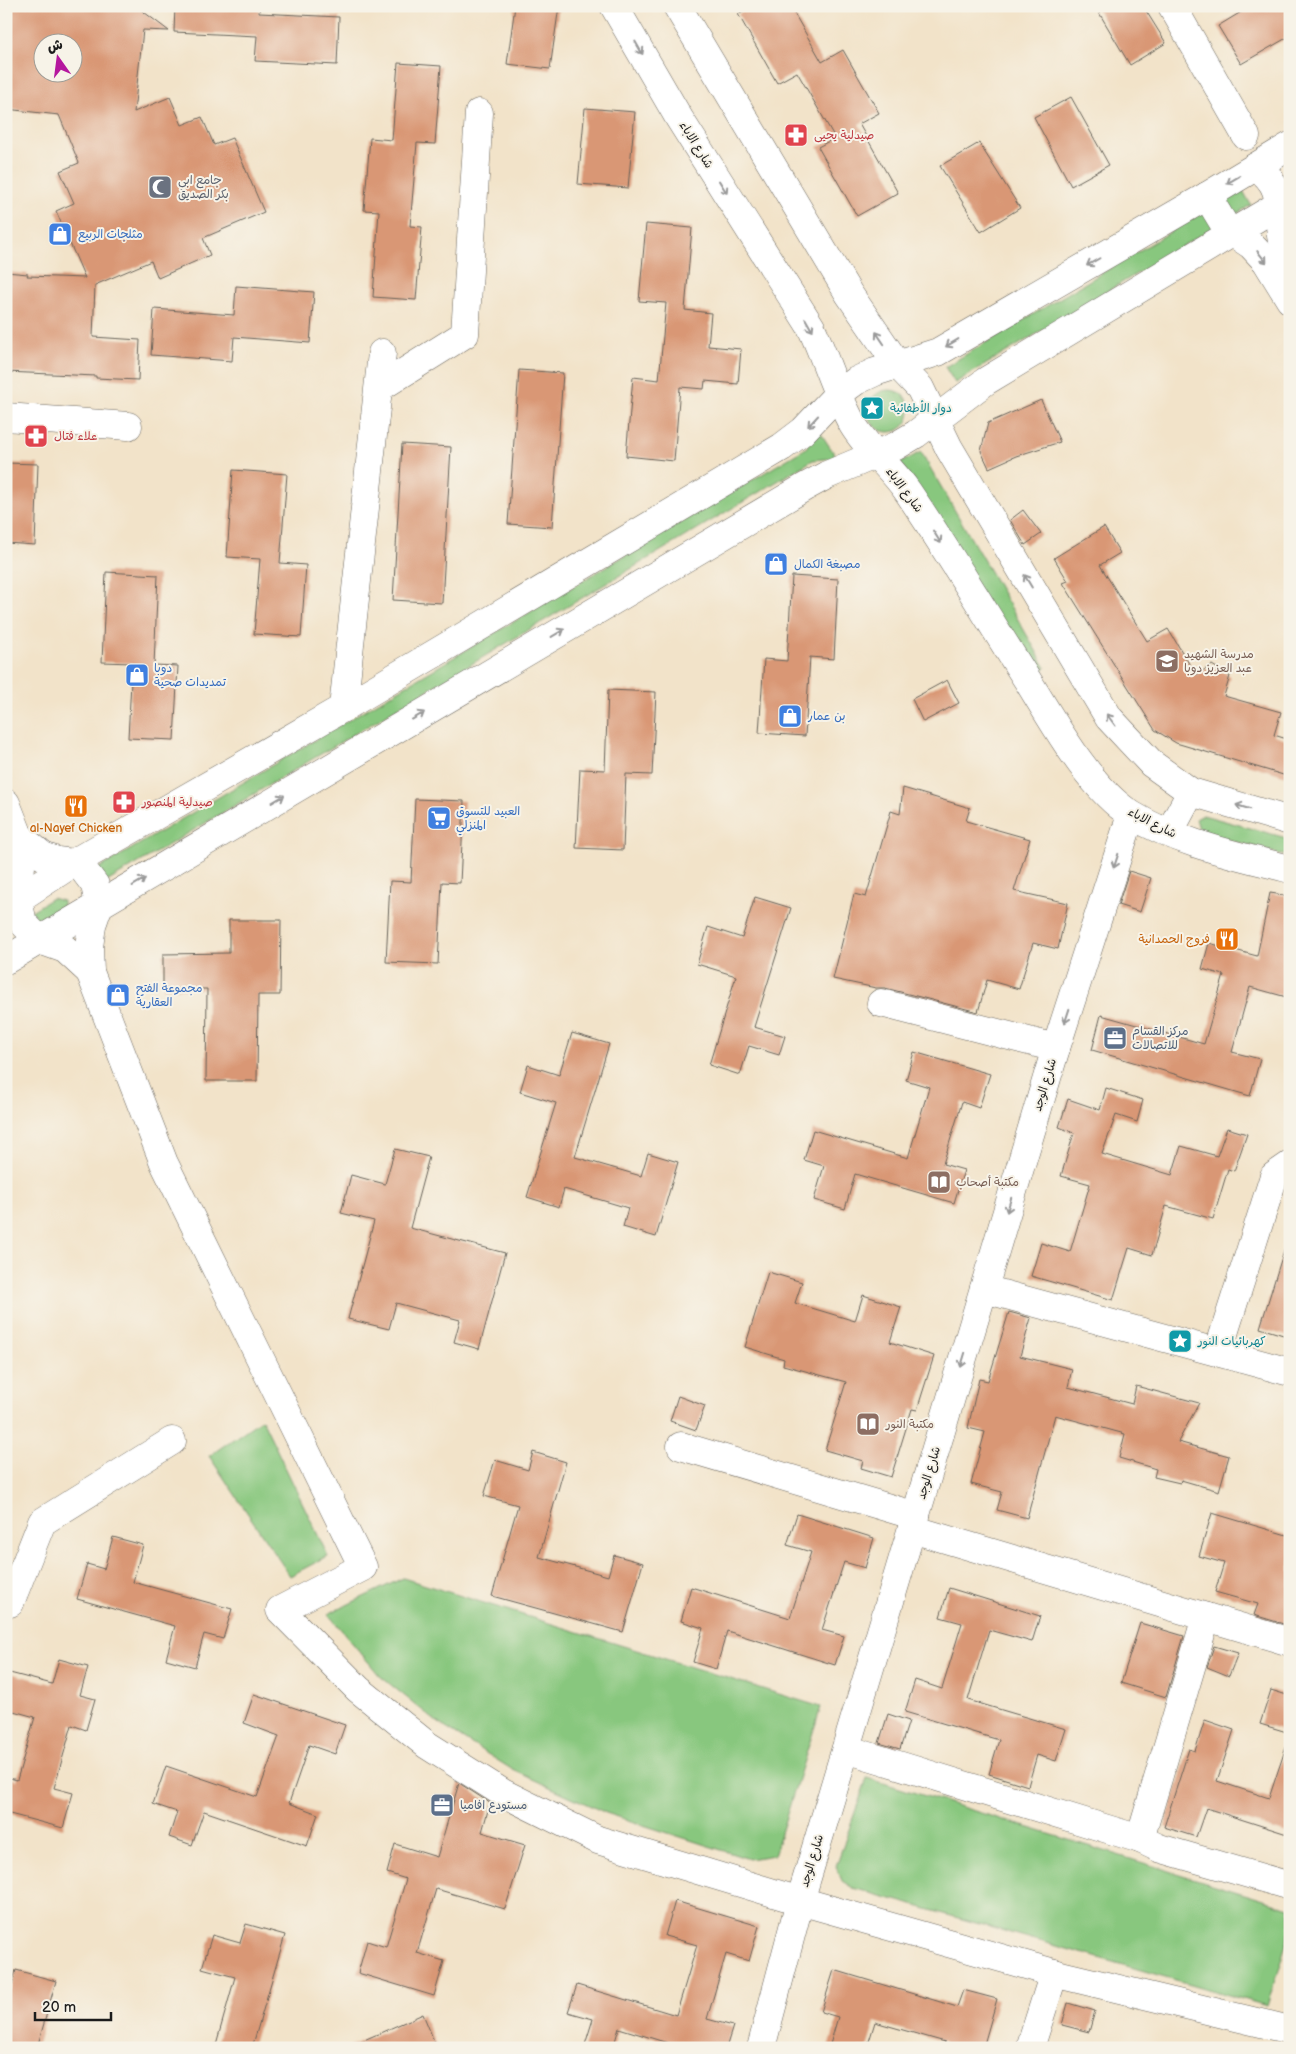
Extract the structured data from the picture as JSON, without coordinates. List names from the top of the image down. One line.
{"streets":{"street":["شارع الاباء","شارع الوجد"]},"crossings":[["شارع الاباء","شارع الوجد"]],"one_way":["شارع الوجد"],"places":{"pharmacy":["صيدلية يحيى","علاء فتال","صيدلية المنصور"],"mosque":["جامع ابي بكر الصديق"],"shop":["مثلجات الربيع","مصبغة الكمال","دوبا تمديدات صحية","بن عمار","مجموعة الفتح العقارية"],"place":["دوار الأطفائية","كهربائيات النور"],"school or university":["مدرسة الشهيد عبد العزيز دوبا"],"restaurant":["al-Nayef Chicken","فروج الحمدانية"],"supermarket":["العبيد للتسوق المنزلي"],"office":["مركز القسام للاتصالات","مستودع افاميا"],"library":["مكتبة أصحاب","مكتبة النور"]},"scale_bar":"20 m","north":"top"}
